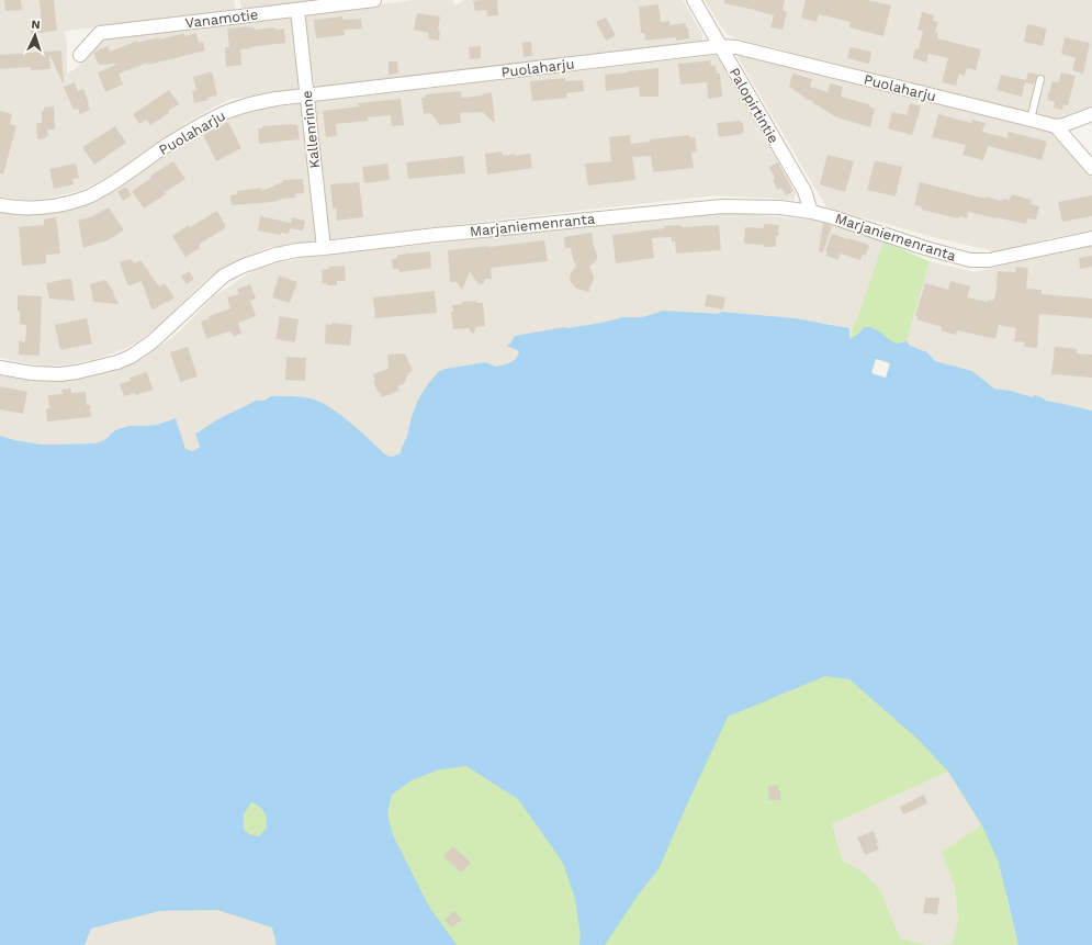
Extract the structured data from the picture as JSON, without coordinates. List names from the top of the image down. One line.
{"streets":{"street":["Vanamotie","Puolaharju","Palopirtintie","Kallenrinne","Marjaniemenranta"]},"crossings":[["Vanamotie","Kallenrinne"],["Puolaharju","Palopirtintie"],["Puolaharju","Kallenrinne"],["Palopirtintie","Marjaniemenranta"],["Kallenrinne","Marjaniemenranta"]],"north":"top"}
